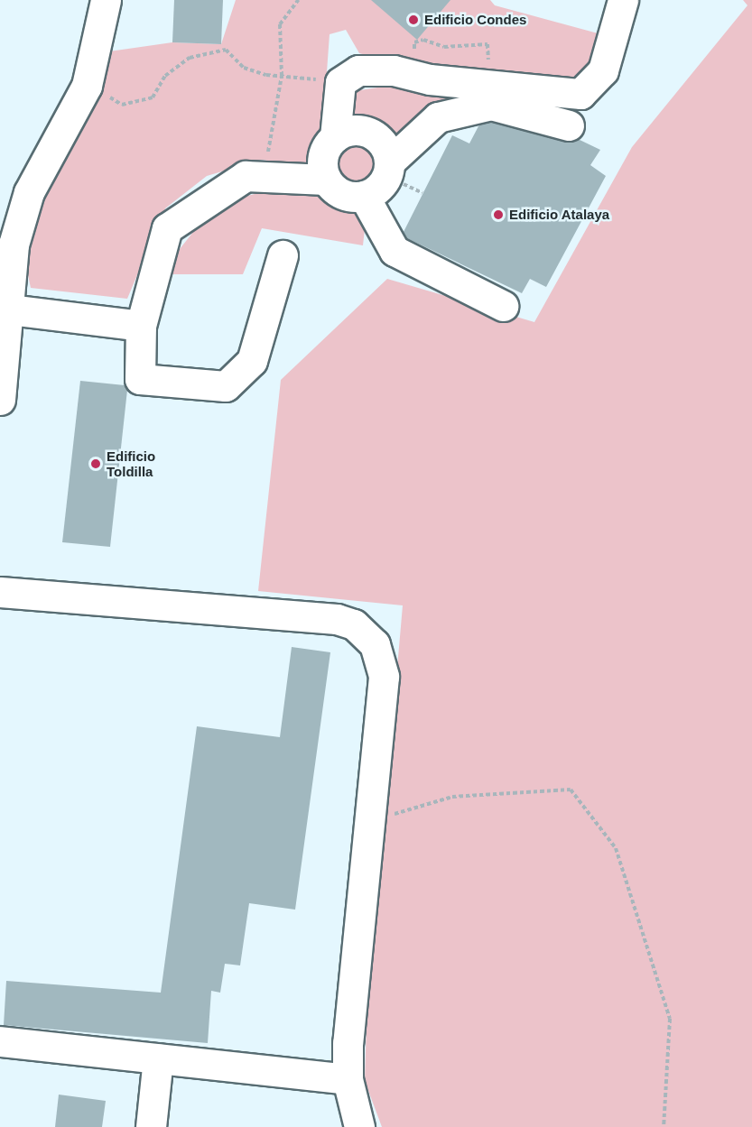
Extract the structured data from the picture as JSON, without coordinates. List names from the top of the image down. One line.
{"places":["Edificio Condes","Edificio Atalaya","Edificio Toldilla"]}
